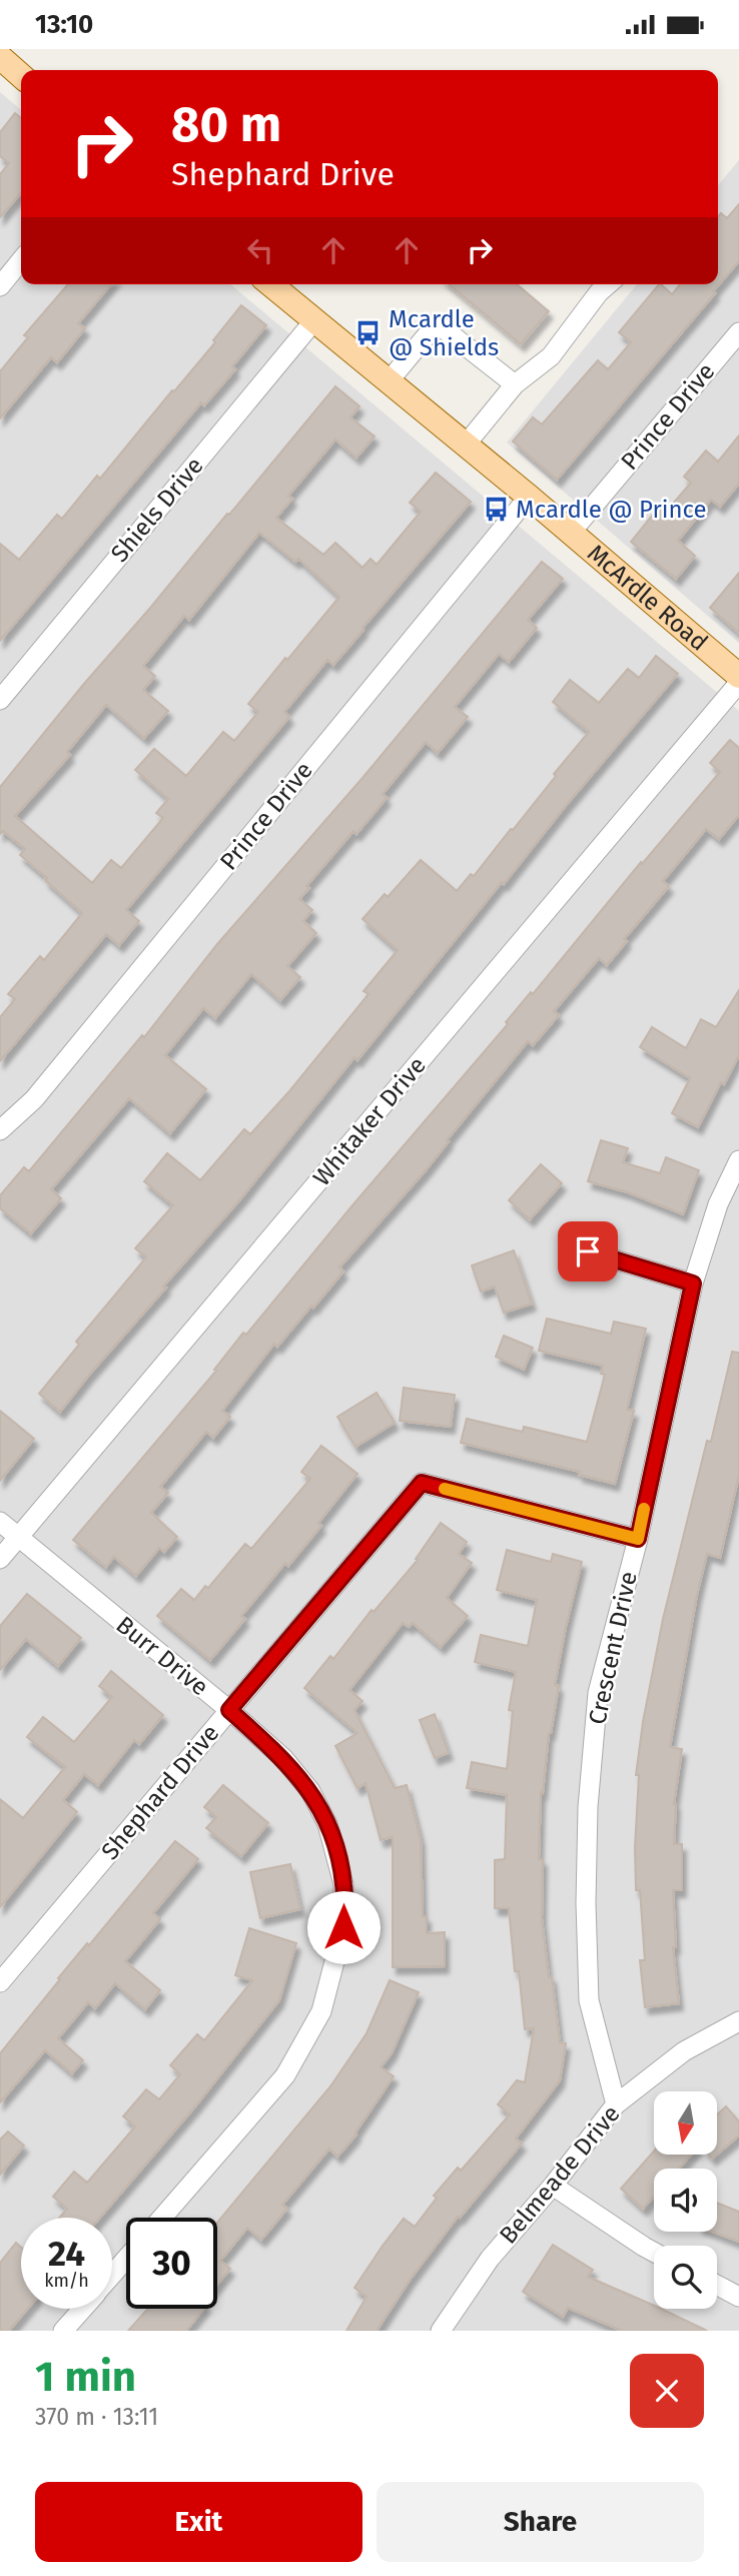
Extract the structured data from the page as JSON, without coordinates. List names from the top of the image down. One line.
{"streets":{"main road":["McArdle Road"],"street":["Prince Drive","Shiels Drive","Whitaker Drive","Crescent Drive","Burr Drive","Shephard Drive","Belmeade Drive"]},"crossings":[["Prince Drive","McArdle Road"],["Shiels Drive","McArdle Road"],["Whitaker Drive","Burr Drive"],["Crescent Drive","Shephard Drive"],["Crescent Drive","Belmeade Drive"],["Burr Drive","Shephard Drive"]],"places":{"bus stop":["Mcardle @ Shields","Mcardle @ Prince"]},"north":"bottom","page":{"status":"13:10","turn":["80 m","Shephard Drive"],"speed":"24 km/h","limit":"30","heading":["1 min","370 m · 13:11"],"buttons":["Exit","Share"]}}
